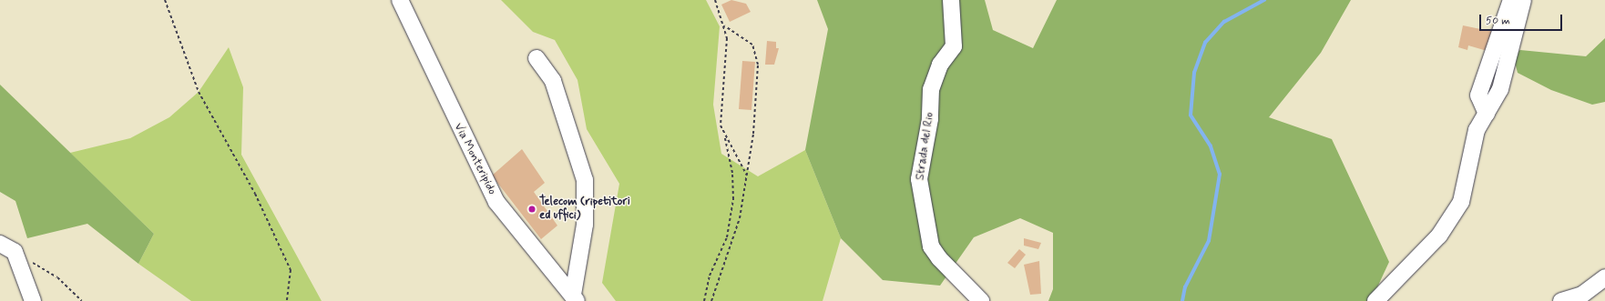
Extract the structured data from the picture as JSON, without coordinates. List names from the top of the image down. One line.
{"streets":{"street":["Strada del Rio","Via Monteripido"]},"places":["Telecom (ripetitori ed uffici)"],"scale_bar":"50 m"}
